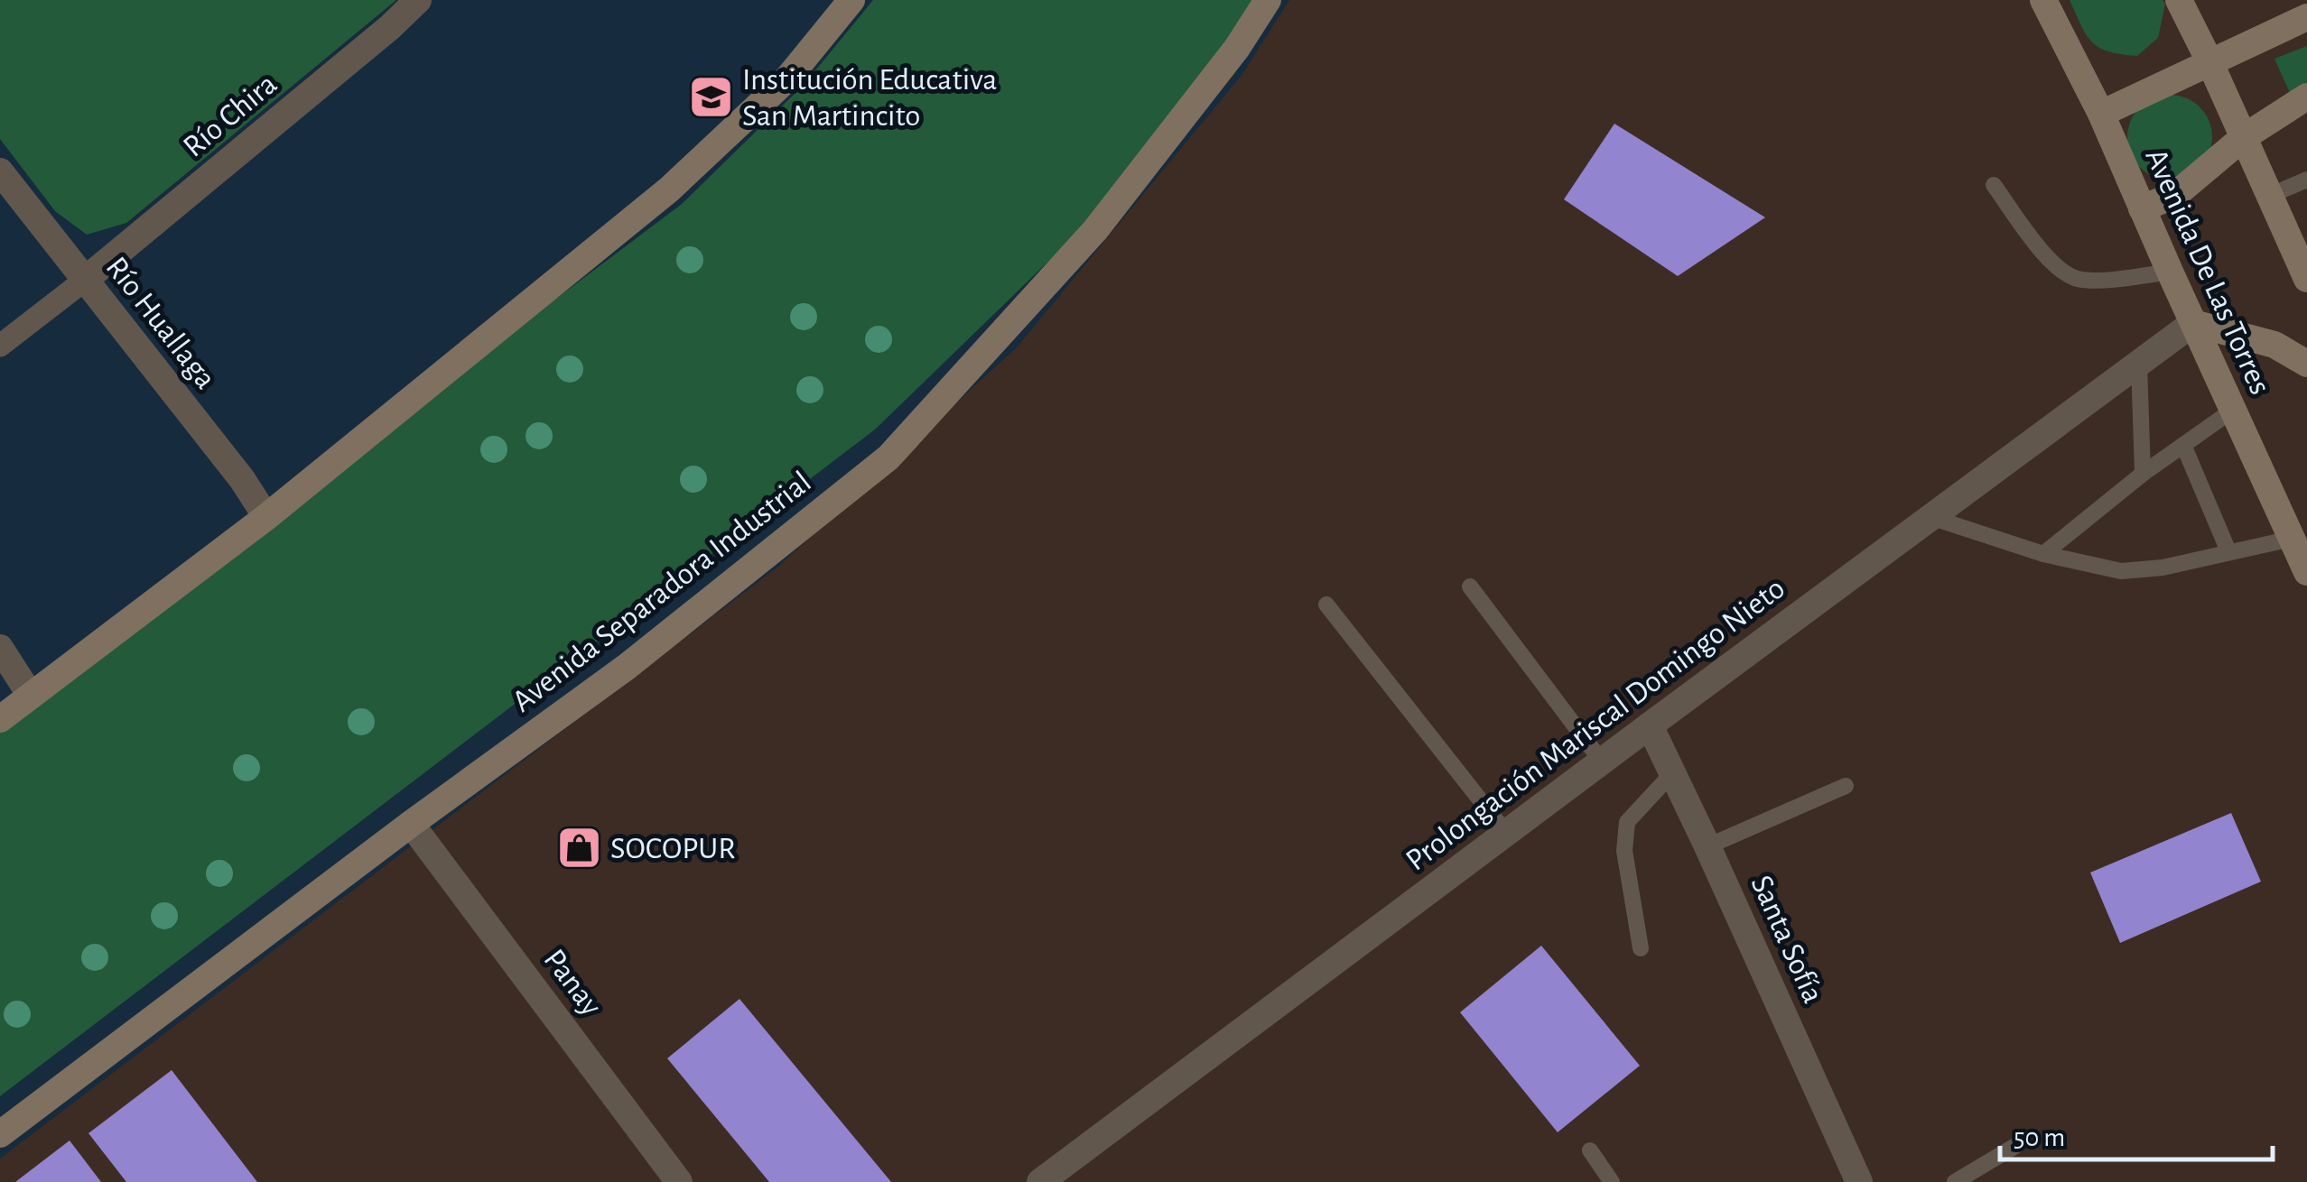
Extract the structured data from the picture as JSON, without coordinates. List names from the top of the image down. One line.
{"streets":{"main road":["Avenida De Las Torres","Avenida Separadora Industrial"],"street":["Río Chira","Río Huallaga","Prolongación Mariscal Domingo Nieto","Santa Sofía","Panay"]},"crossings":[["Río Chira","Río Huallaga"],["Avenida De Las Torres","Prolongación Mariscal Domingo Nieto"],["Avenida Separadora Industrial","Panay"],["Prolongación Mariscal Domingo Nieto","Santa Sofía"]],"places":{"school or university":["Institución Educativa San Martincito"],"shop":["SOCOPUR"]},"scale_bar":"50 m"}
